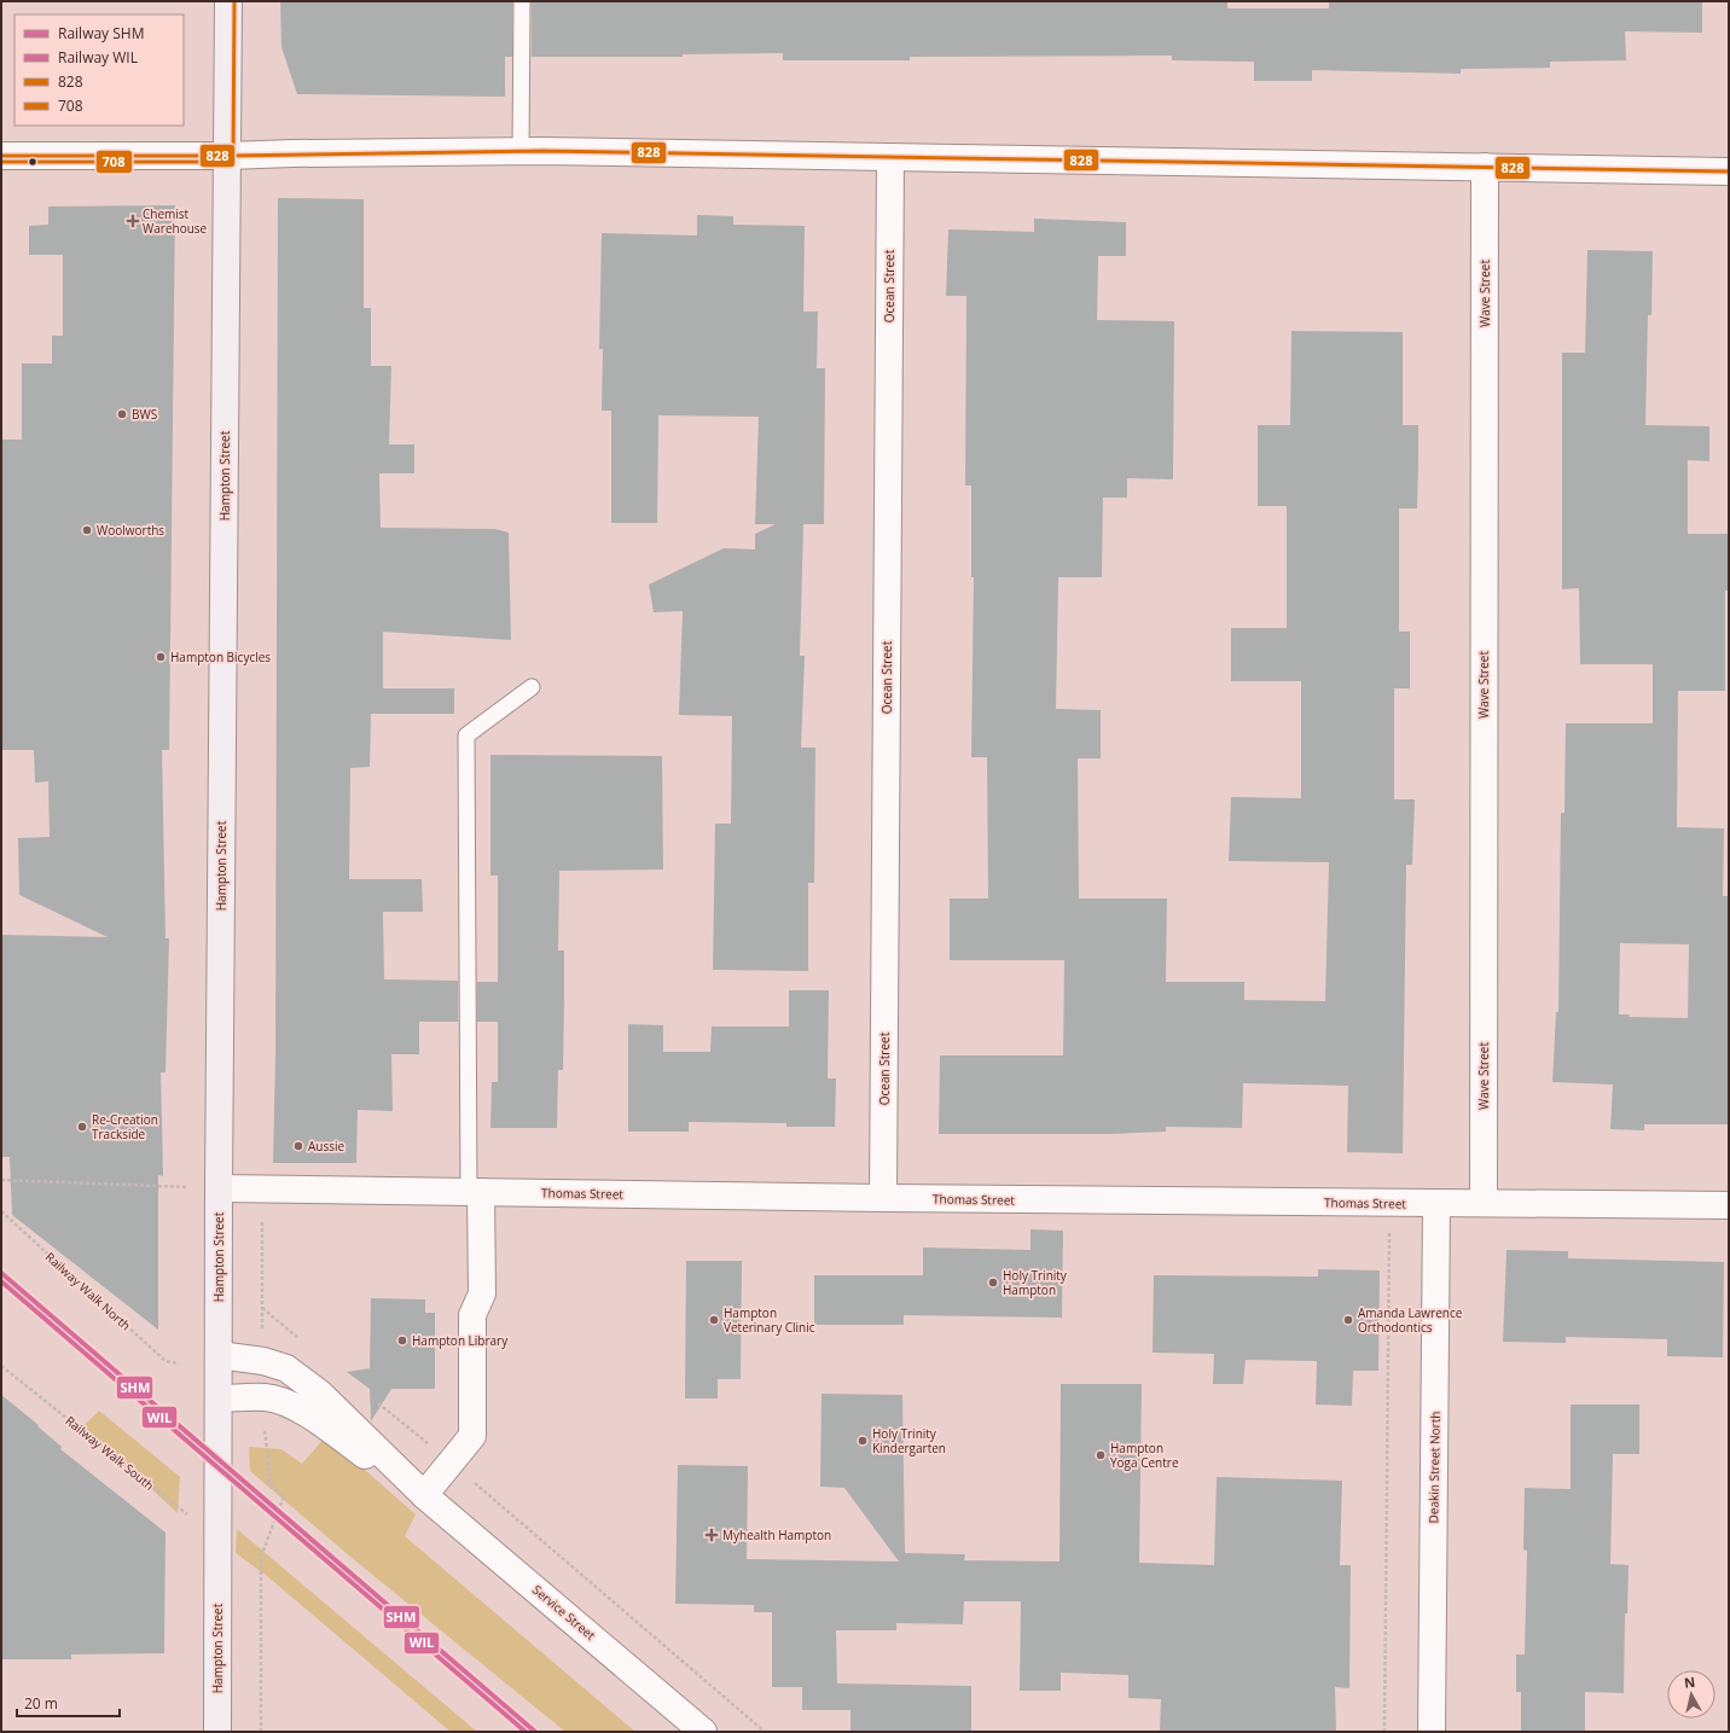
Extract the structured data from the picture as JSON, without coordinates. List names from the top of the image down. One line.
{"streets":{"main road":["Hampton Street"],"street":["Ocean Street","Wave Street","Thomas Street","Deakin Street North","Service Street"],"path":["Railway Walk North","Railway Walk South"]},"crossings":[["Ocean Street","Thomas Street"],["Wave Street","Thomas Street"],["Hampton Street","Thomas Street"],["Hampton Street","Railway Walk South"],["Hampton Street","Service Street"],["Thomas Street","Deakin Street North"]],"places":{"health":["Chemist Warehouse","Myhealth Hampton"],"other":["BWS","Woolworths","Hampton Bicycles","Re-Creation Trackside","Aussie","Holy Trinity Hampton","Hampton Veterinary Clinic","Amanda Lawrence Orthodontics","Hampton Library","Holy Trinity Kindergarten","Hampton Yoga Centre"]},"lines":["transit line 708","transit line 828","rail line SHM","rail line WIL"],"legend":["Railway SHM","Railway WIL","828","708"],"scale_bar":"20 m","north":"top"}
